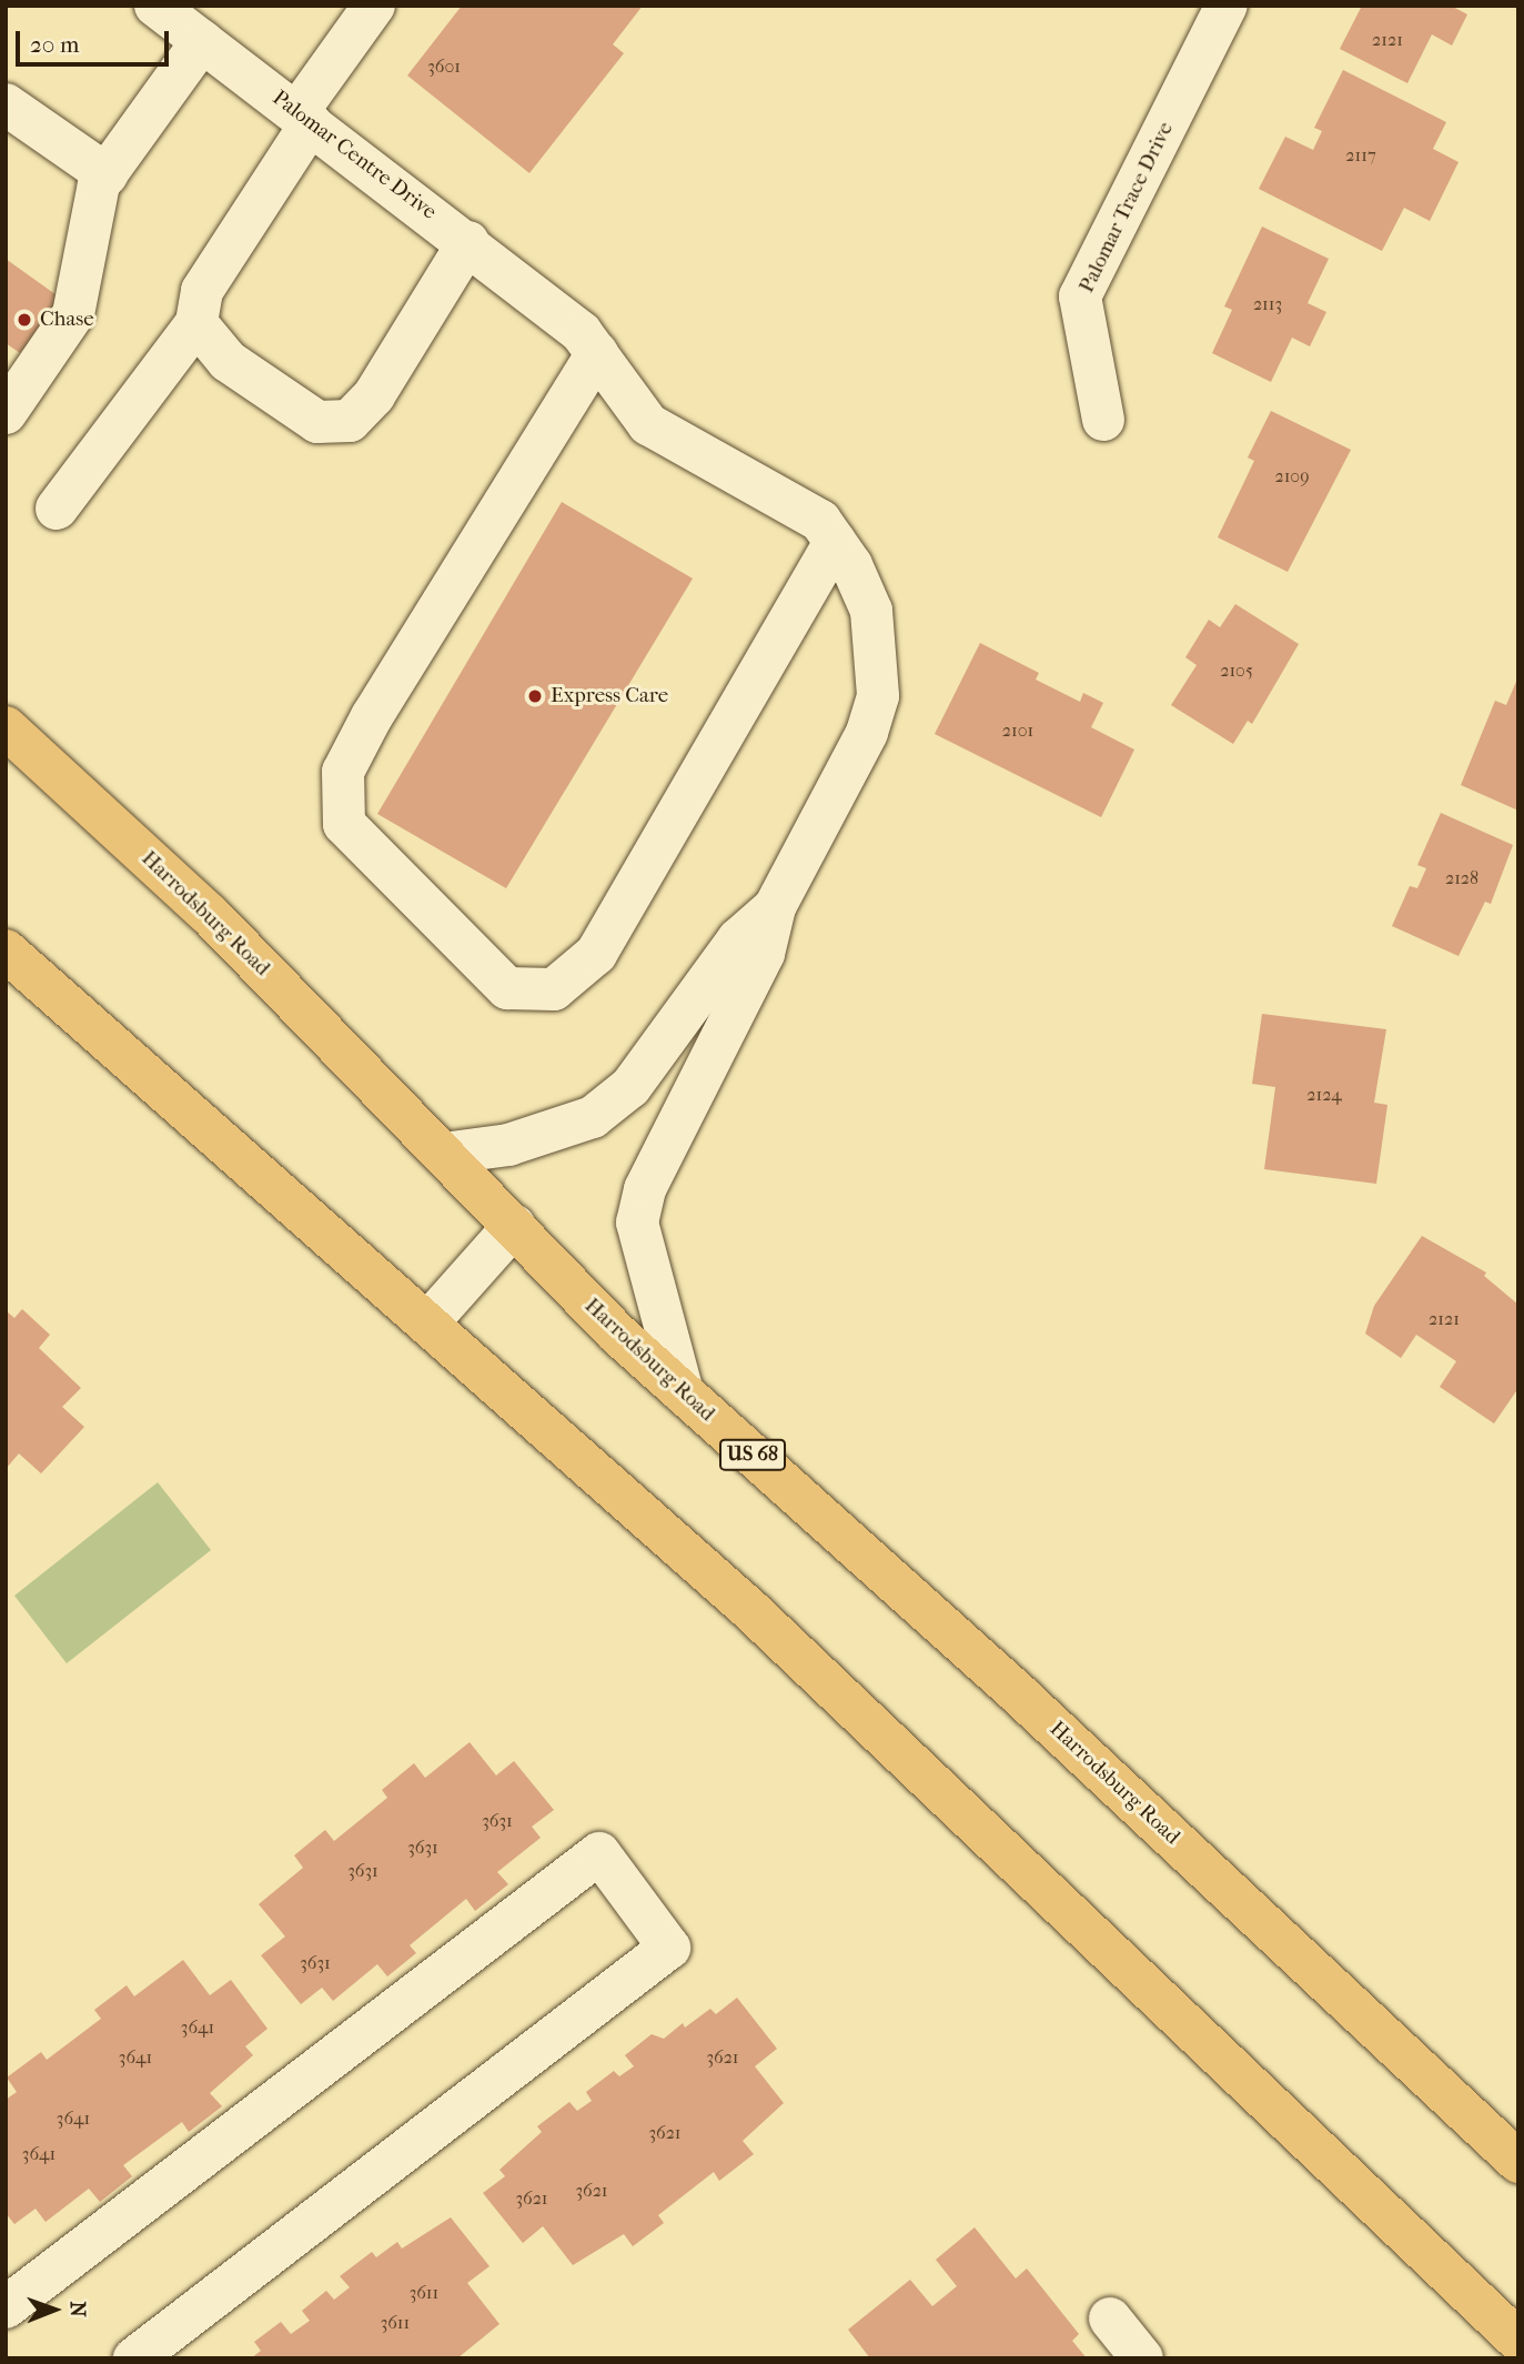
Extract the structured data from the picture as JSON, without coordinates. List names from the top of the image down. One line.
{"streets":{"main road":["Harrodsburg Road","US 68"],"street":["Palomar Centre Drive","Palomar Trace Drive"]},"places":["Chase","Express Care"],"house_numbers":["2121","3601","2117","2113","2109","2105","2101","2128","2124","2121","3631","3631","3631","3631","3641","3641","3621","3641","3621","3641","3621","3621","3611","3611"],"scale_bar":"20 m","north":"right"}
